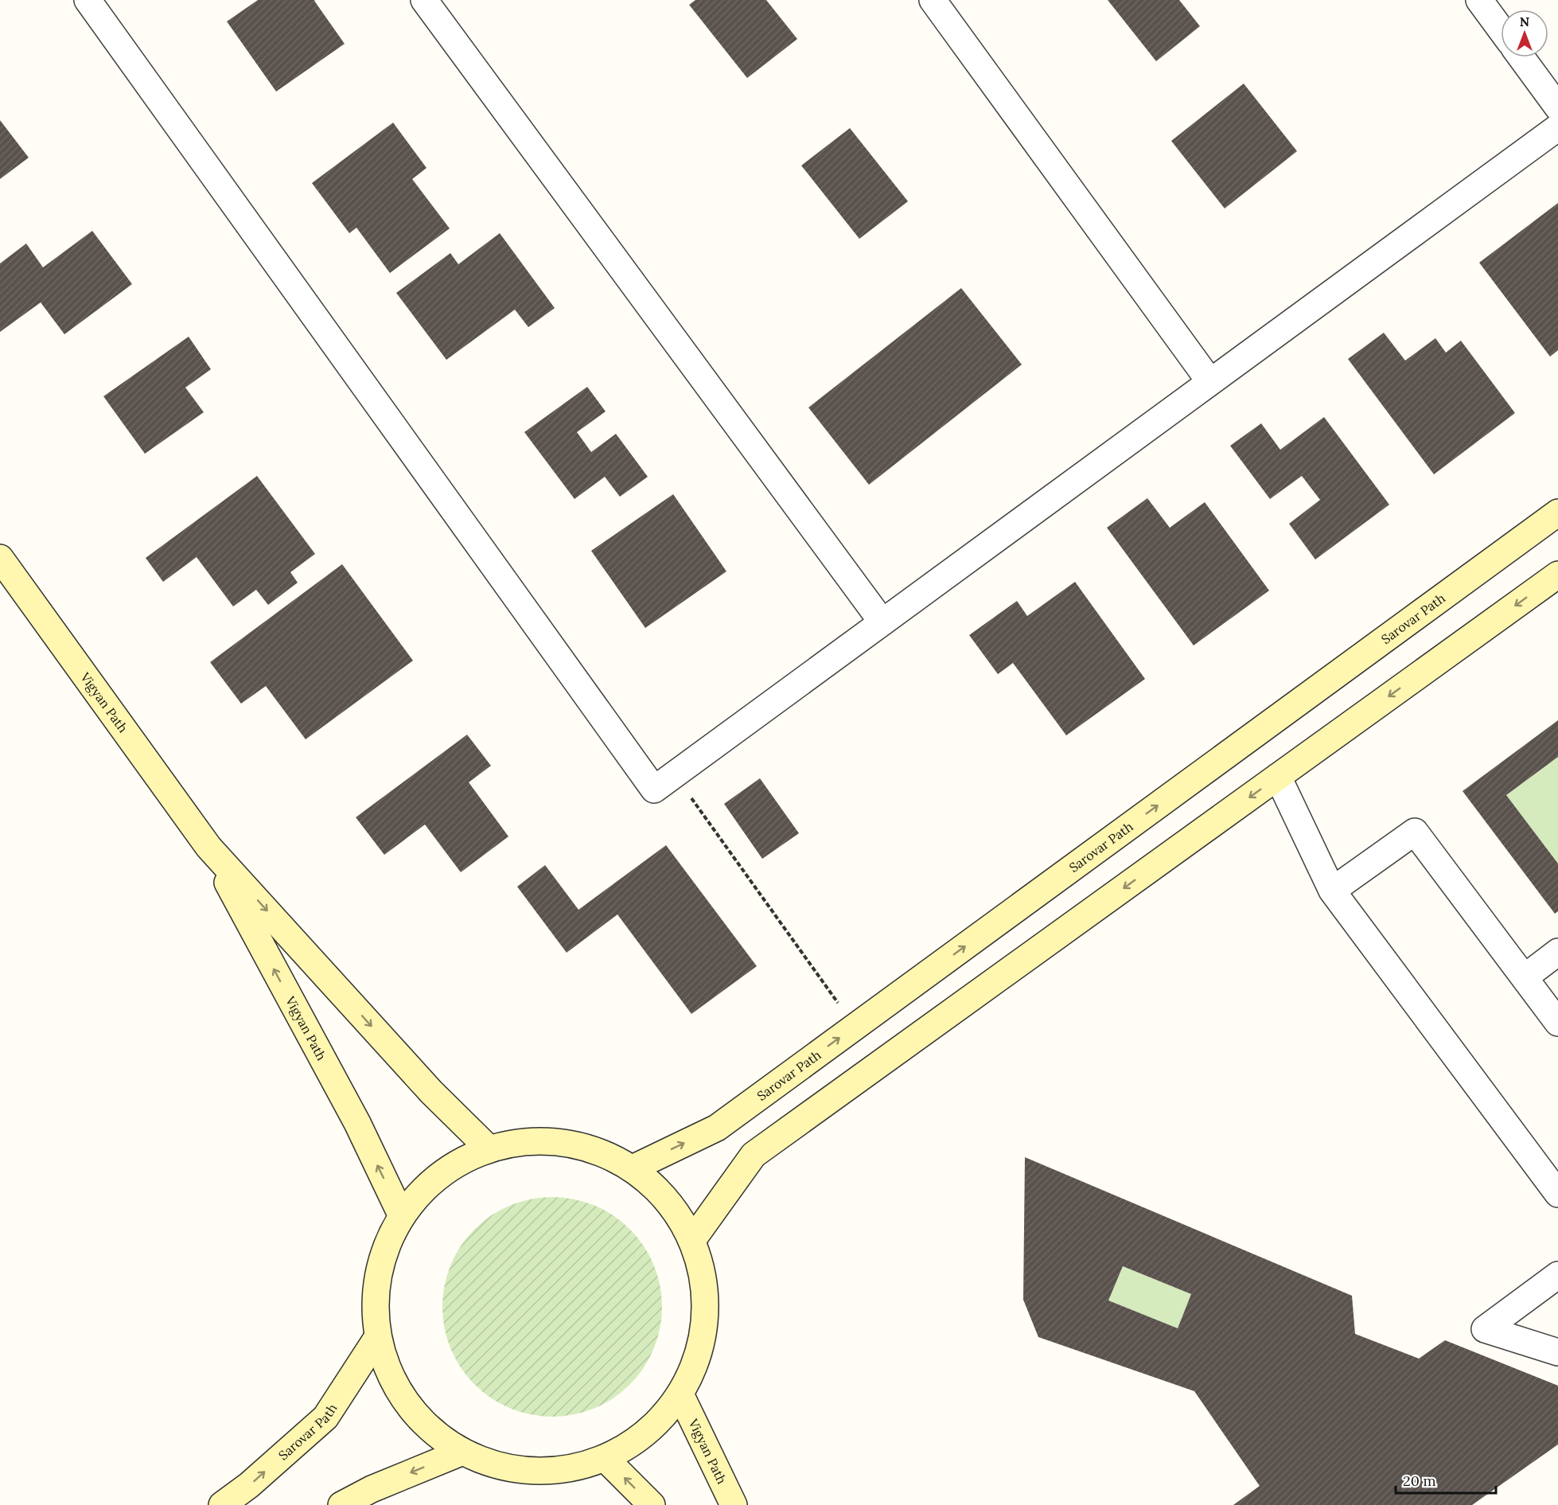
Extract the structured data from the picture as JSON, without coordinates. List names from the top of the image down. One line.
{"streets":{"main road":["Sarovar Path","Vigyan Path"]},"scale_bar":"20 m","north":"top"}
